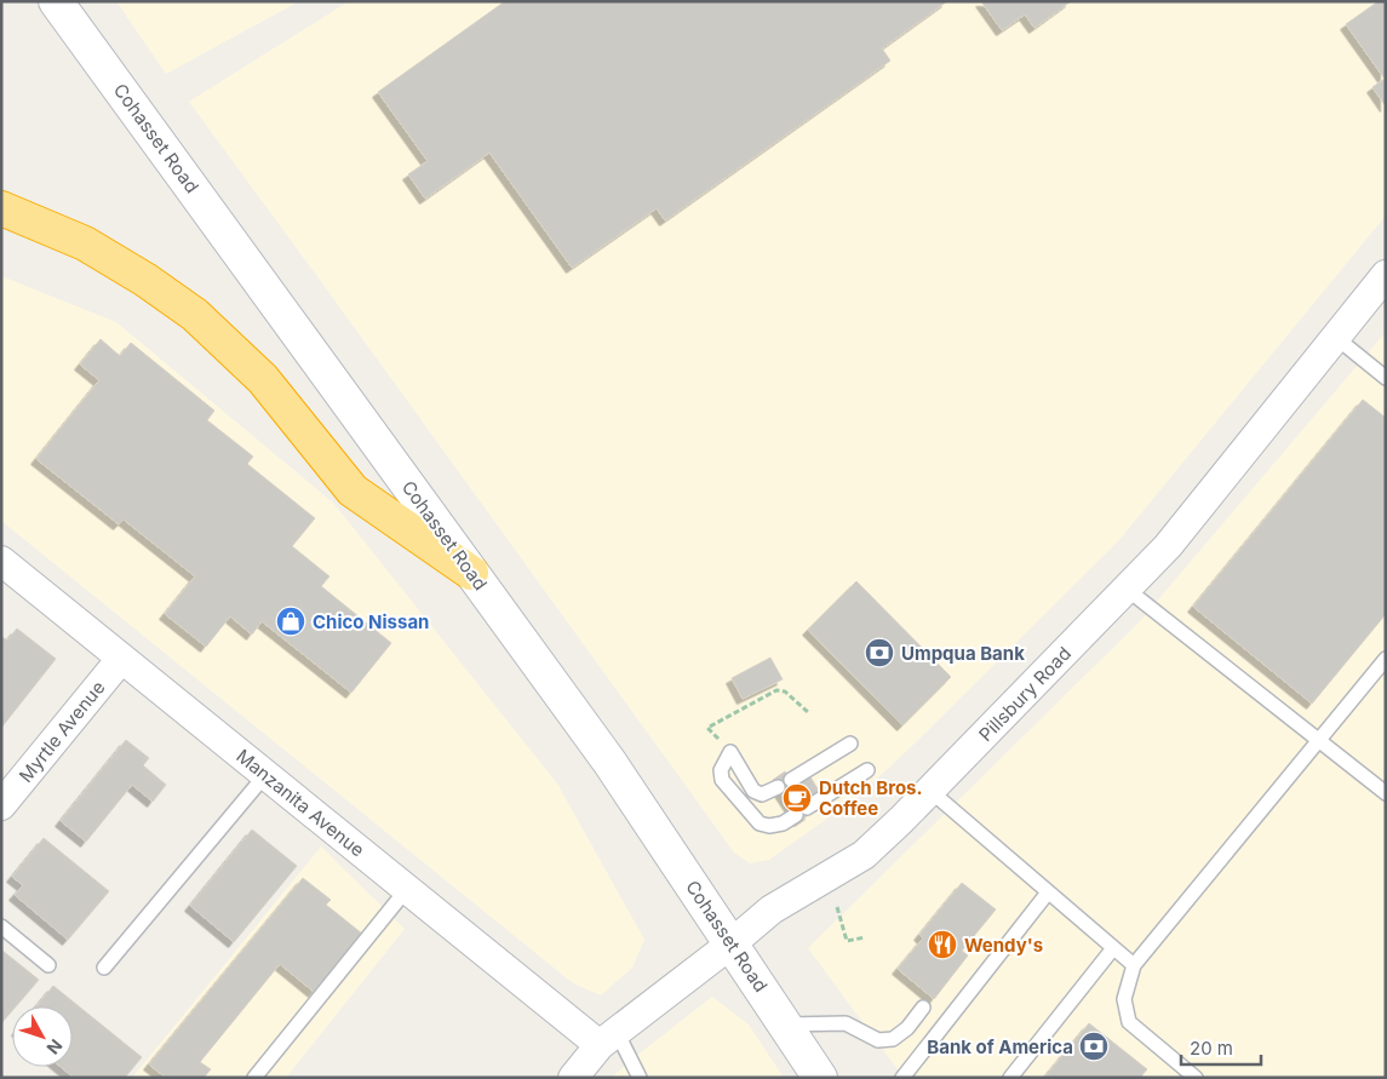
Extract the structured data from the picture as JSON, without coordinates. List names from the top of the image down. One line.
{"streets":{"main road":["Cohasset Road"],"street":["Pillsbury Road","Myrtle Avenue","Manzanita Avenue"]},"crossings":[["Cohasset Road","Pillsbury Road"],["Pillsbury Road","Manzanita Avenue"],["Myrtle Avenue","Manzanita Avenue"]],"places":{"shop":["Chico Nissan"],"bank":["Umpqua Bank","Bank of America"],"cafe":["Dutch Bros. Coffee"],"restaurant":["Wendy's"]},"scale_bar":"20 m","north":"bottom right"}
